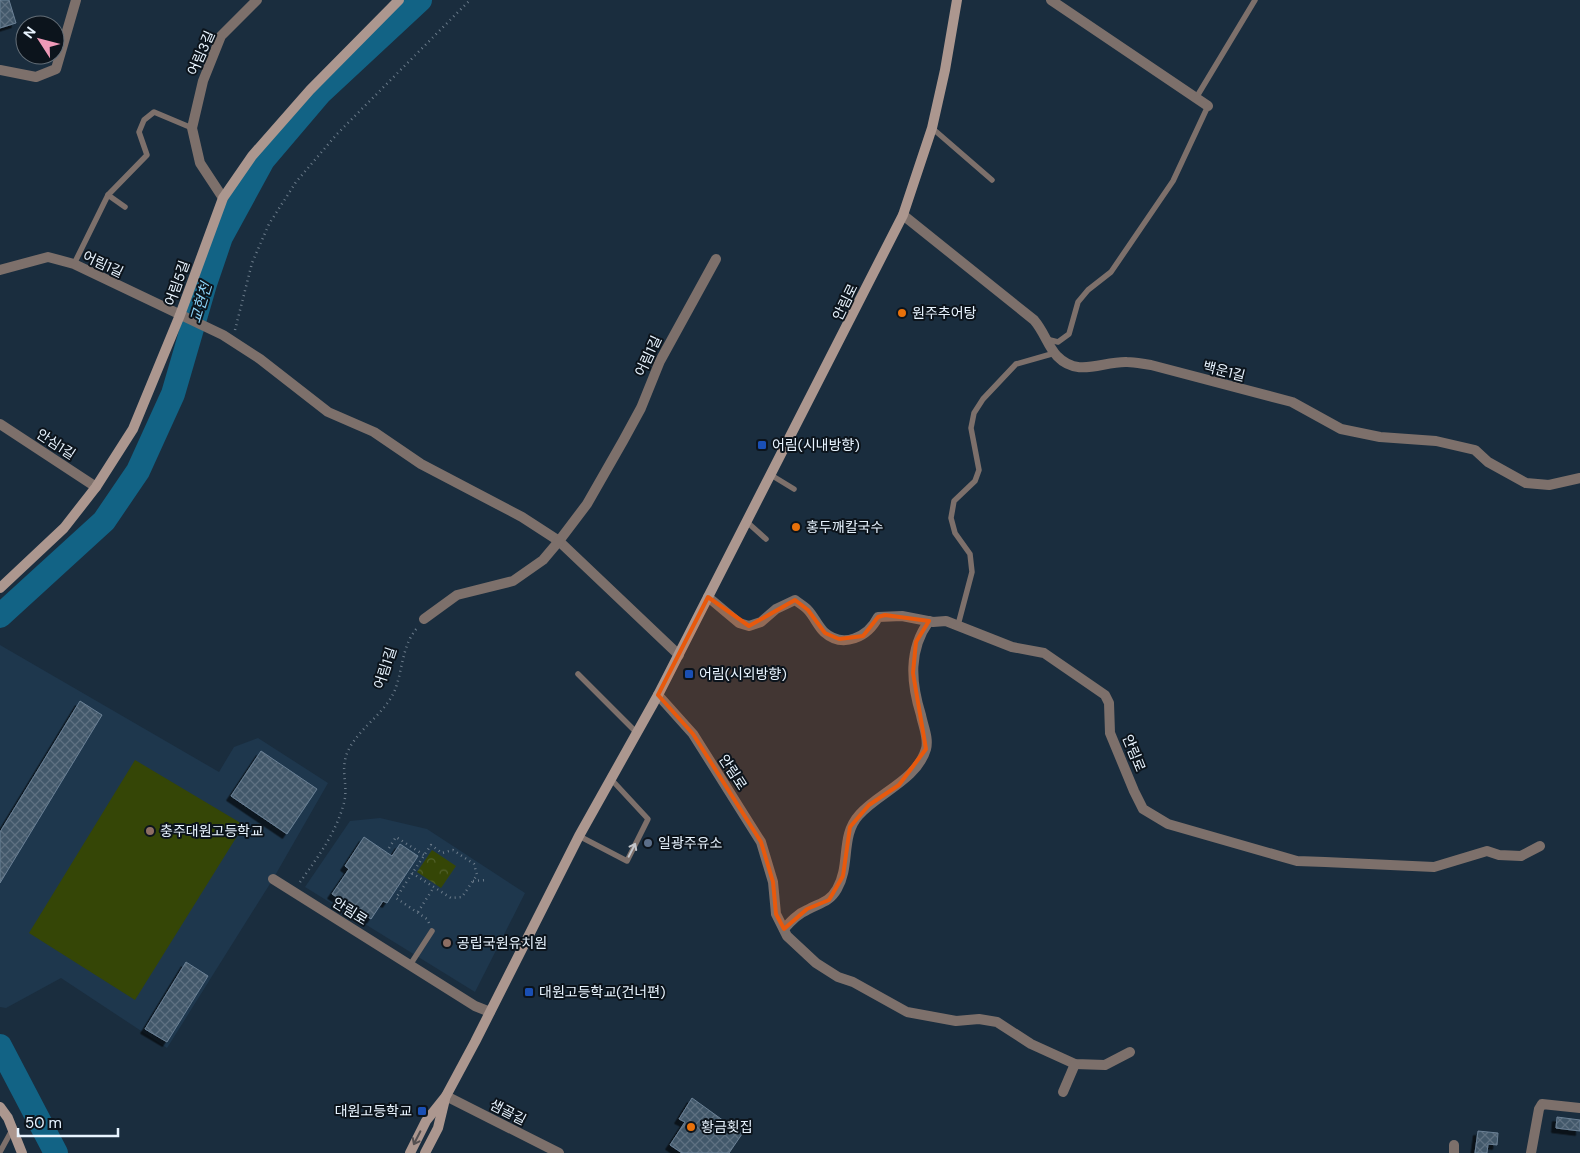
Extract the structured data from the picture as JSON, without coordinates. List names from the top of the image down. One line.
{"streets":{"street":["어림3길","어림1길","어림5길","안림로","백운1길","안심1길","샘골길"]},"crossings":[["어림3길","어림5길"],["어림1길","어림5길"],["어림1길","안림로"],["어림5길","안심1길"],["안림로","백운1길"],["안림로","샘골길"]],"water":["교현천"],"places":{"other":["원주추어탕","홍두깨칼국수","충주대원고등학교","일광주유소","공립국원유치원","황금횟집"],"transit":["어림(시내방향)","어림(시외방향)","대원고등학교(건너편)","대원고등학교"]},"scale_bar":"50 m","north":"top left"}
